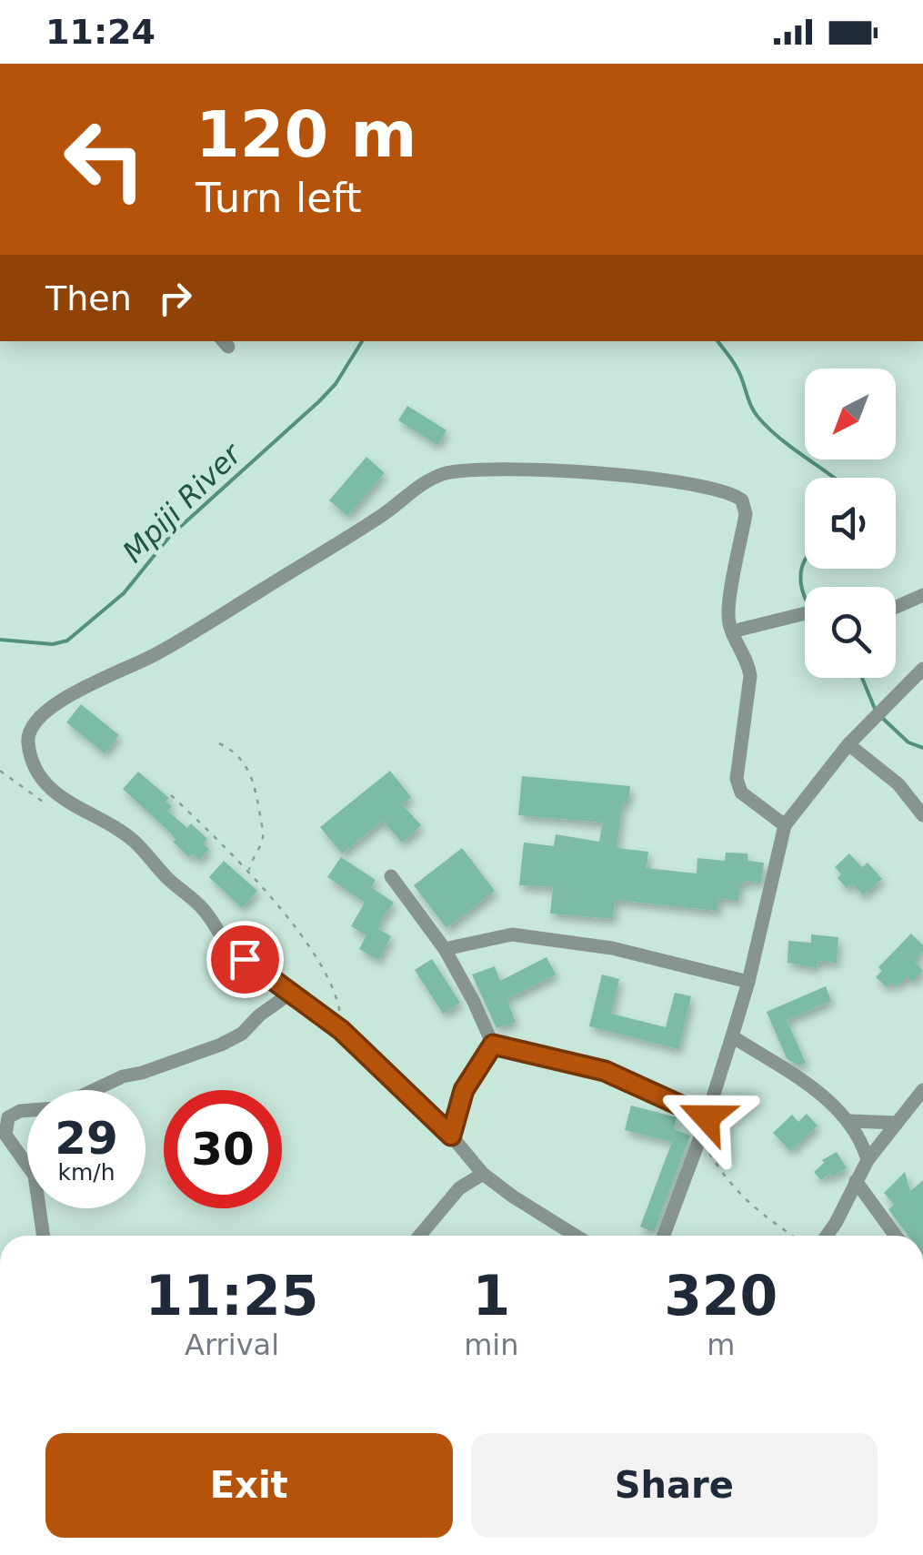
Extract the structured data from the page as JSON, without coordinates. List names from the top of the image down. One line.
{"water":["Mpiji River"],"north":"bottom left","page":{"status":"11:24","turn":["120 m","Turn left"],"then":"Then","speed":"29 km/h","limit":"30","eta":["11:25","Arrival","1","min","320","m"],"buttons":["Exit","Share"]}}
